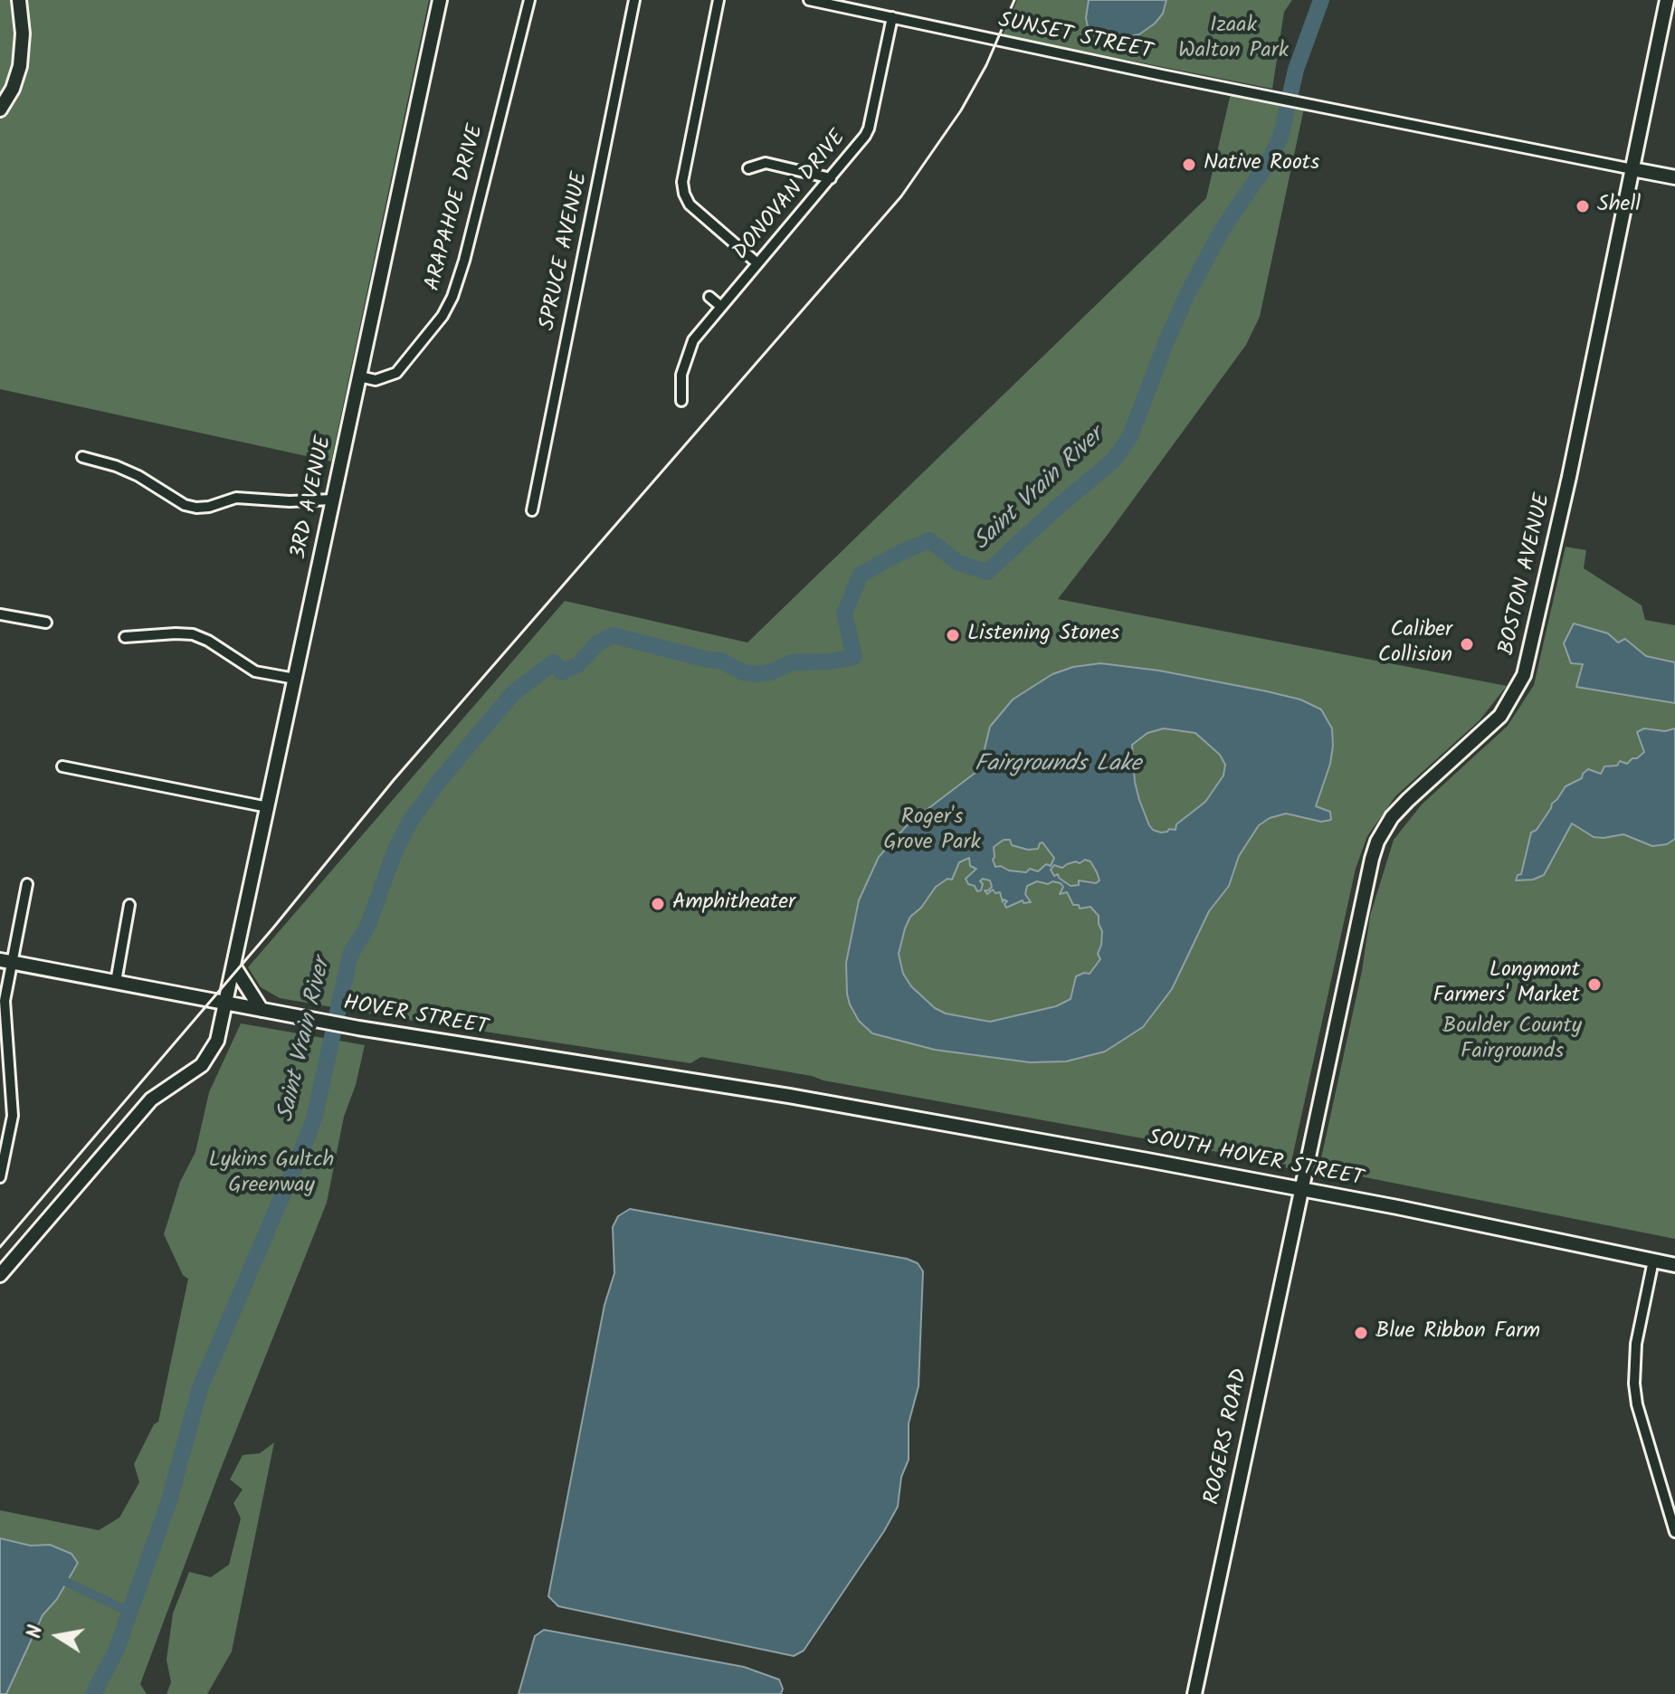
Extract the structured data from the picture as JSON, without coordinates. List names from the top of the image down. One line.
{"streets":{"street":["SUNSET STREET","DONOVAN DRIVE","ARAPAHOE DRIVE","SPRUCE AVENUE","3RD AVENUE","BOSTON AVENUE","HOVER STREET","SOUTH HOVER STREET","ROGERS ROAD"]},"crossings":[["SUNSET STREET","DONOVAN DRIVE"],["SUNSET STREET","BOSTON AVENUE"],["ARAPAHOE DRIVE","3RD AVENUE"],["3RD AVENUE","HOVER STREET"],["BOSTON AVENUE","SOUTH HOVER STREET"],["BOSTON AVENUE","ROGERS ROAD"],["HOVER STREET","SOUTH HOVER STREET"],["SOUTH HOVER STREET","ROGERS ROAD"]],"water":["Saint Vrain River","Fairgrounds Lake"],"parks":["Izaak Walton Park","Roger's Grove Park","Boulder County Fairgrounds","Lykins Gultch Greenway"],"places":["Native Roots","Shell","Listening Stones","Caliber Collision","Amphitheater","Longmont Farmers' Market","Blue Ribbon Farm"],"north":"left"}
